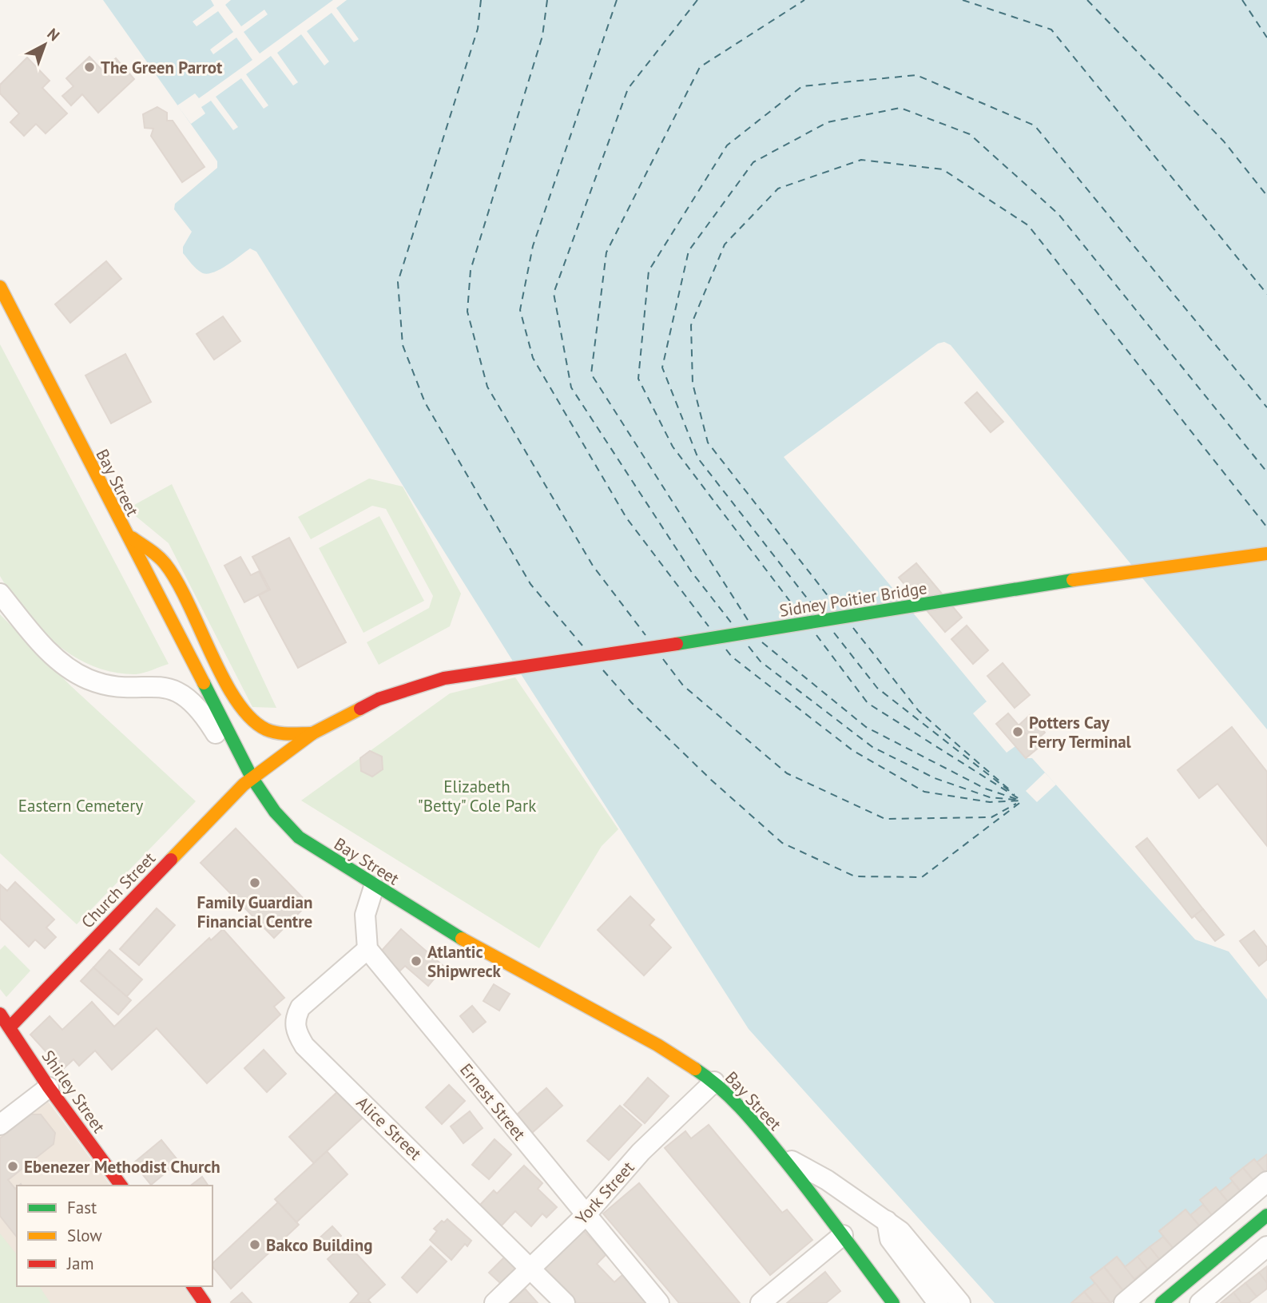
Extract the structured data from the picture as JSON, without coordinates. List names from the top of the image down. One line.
{"streets":{"main road":["Bay Street","Sidney Poitier Bridge","Church Street","Shirley Street"],"street":["Ernest Street","Alice Street","York Street"]},"crossings":[["Bay Street","Church Street"],["Bay Street","York Street"],["Sidney Poitier Bridge","Church Street"],["Church Street","Shirley Street"],["Ernest Street","Alice Street"],["Ernest Street","York Street"],["Alice Street","York Street"]],"parks":["Elizabeth \"Betty\" Cole Park","Eastern Cemetery"],"places":["The Green Parrot","Potters Cay Ferry Terminal","Family Guardian Financial Centre","Atlantic Shipwreck","Ebenezer Methodist Church","Bakco Building"],"legend":["Fast","Slow","Jam"],"north":"top right"}
